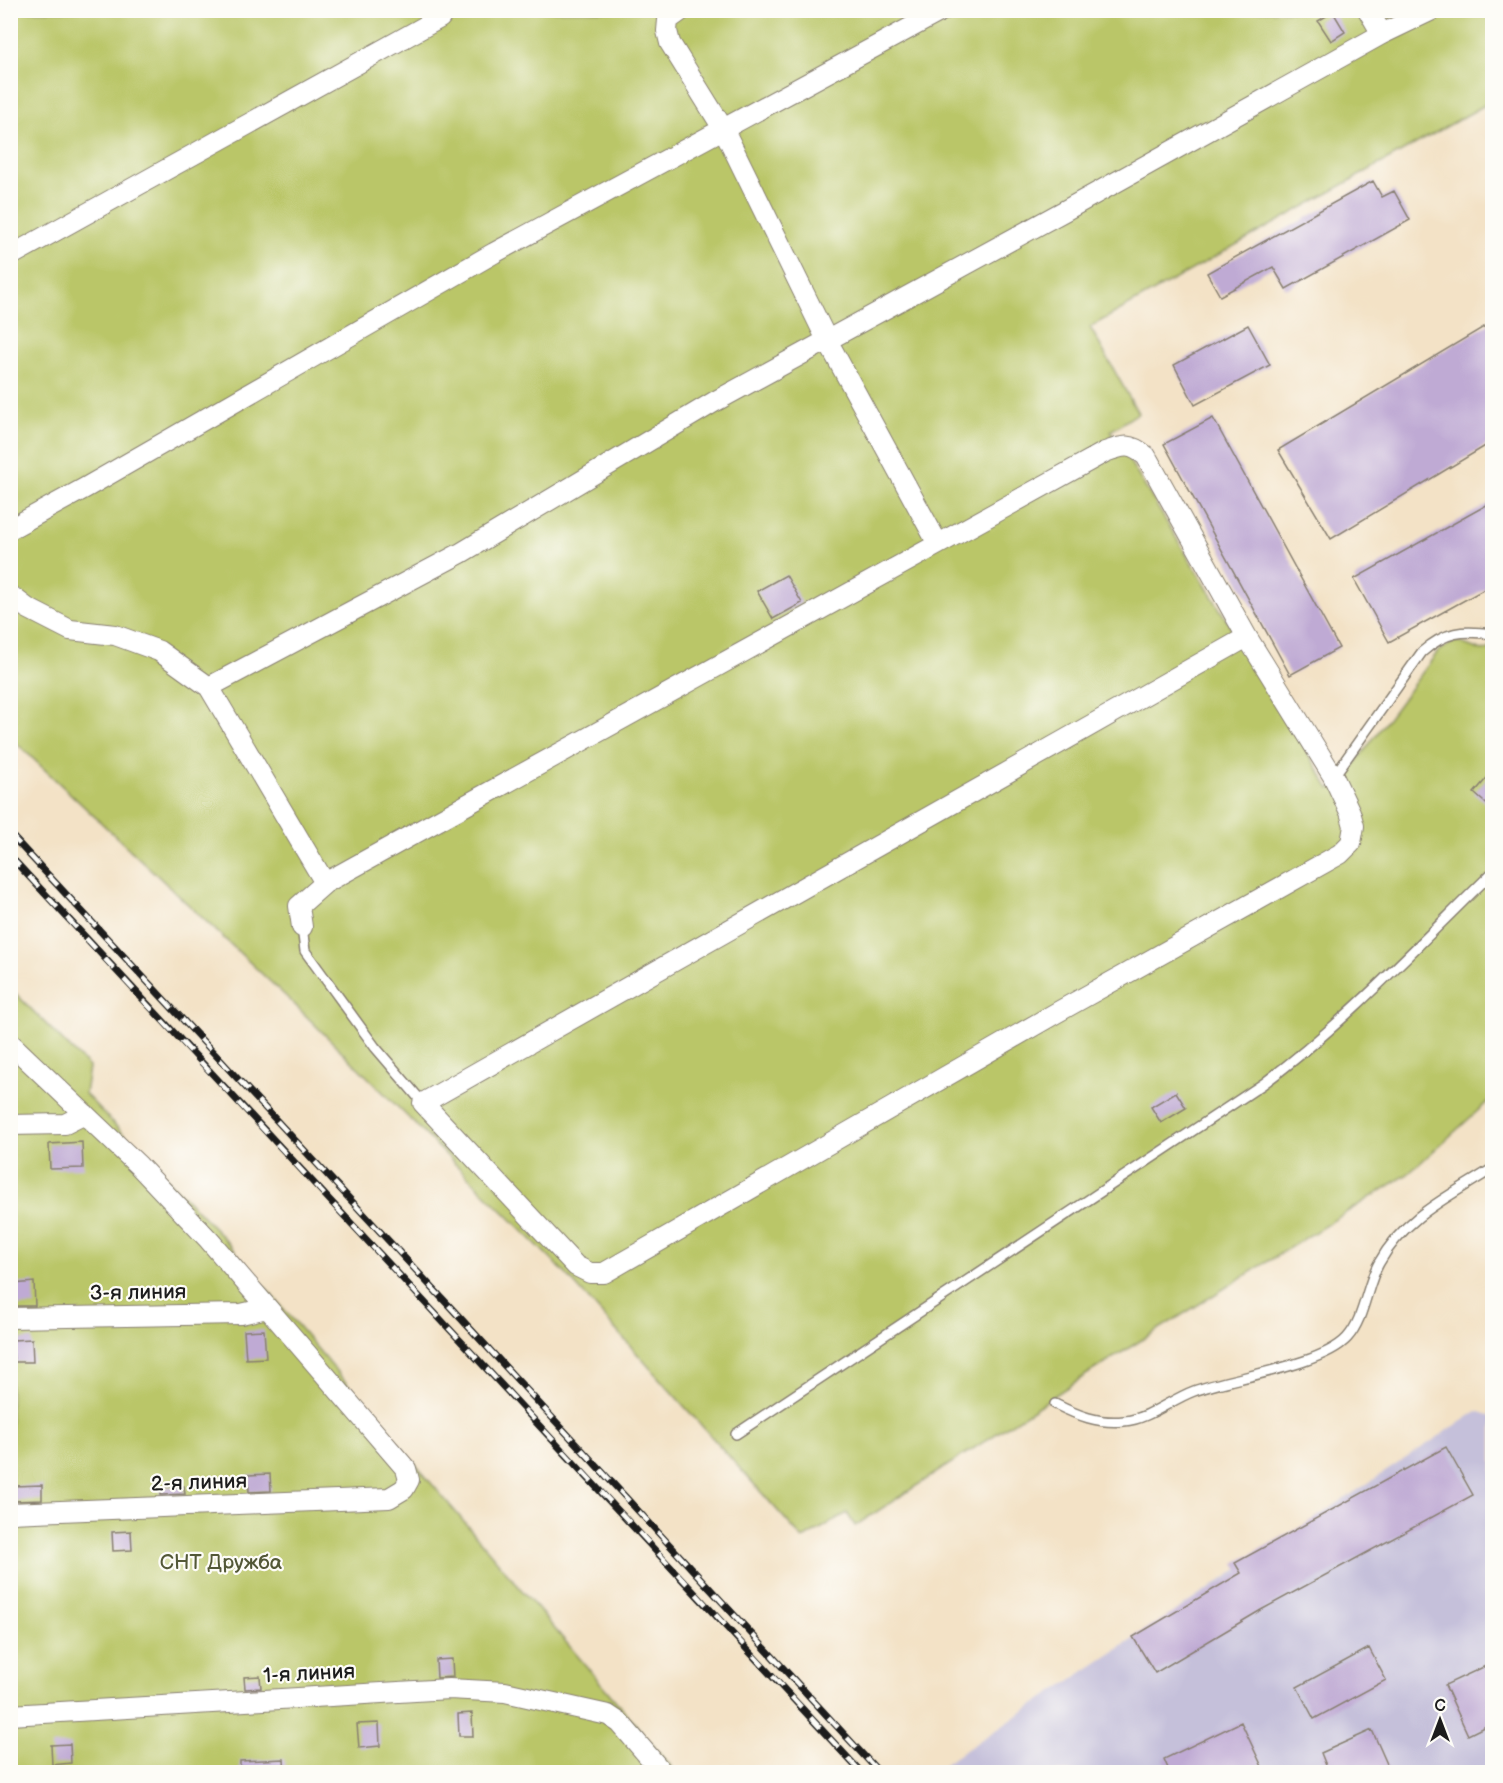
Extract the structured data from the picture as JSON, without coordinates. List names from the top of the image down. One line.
{"streets":{"street":["3-я линия","2-я линия","1-я линия"]},"crossings":[["3-я линия","2-я линия"]],"parks":["СНТ Дружба"],"north":"top"}
